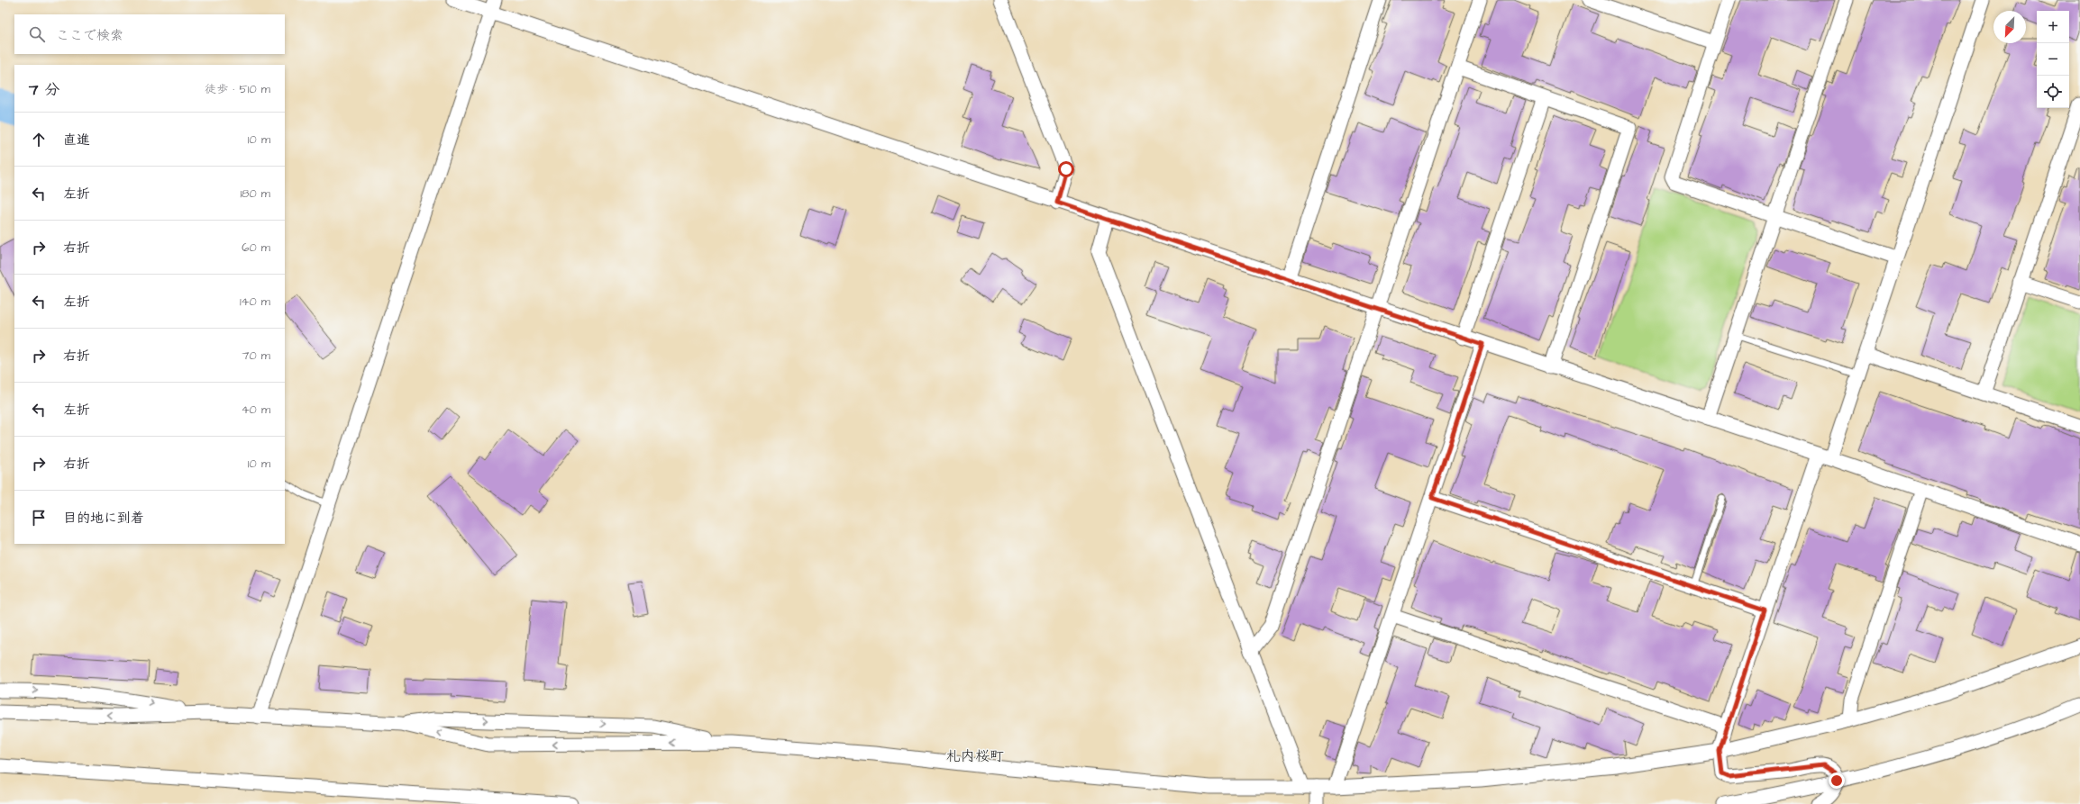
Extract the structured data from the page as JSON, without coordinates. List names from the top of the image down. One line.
{"districts":["札内桜町"],"north":"bottom left","page":{"map_buttons":["+","−"],"search":"ここで検索","heading":["7 分","徒歩 · 510 m"],"list":[["直進","10 m"],["左折","180 m"],["右折","60 m"],["左折","140 m"],["右折","70 m"],["左折","40 m"],["右折","10 m"],"目的地に到着"]}}
